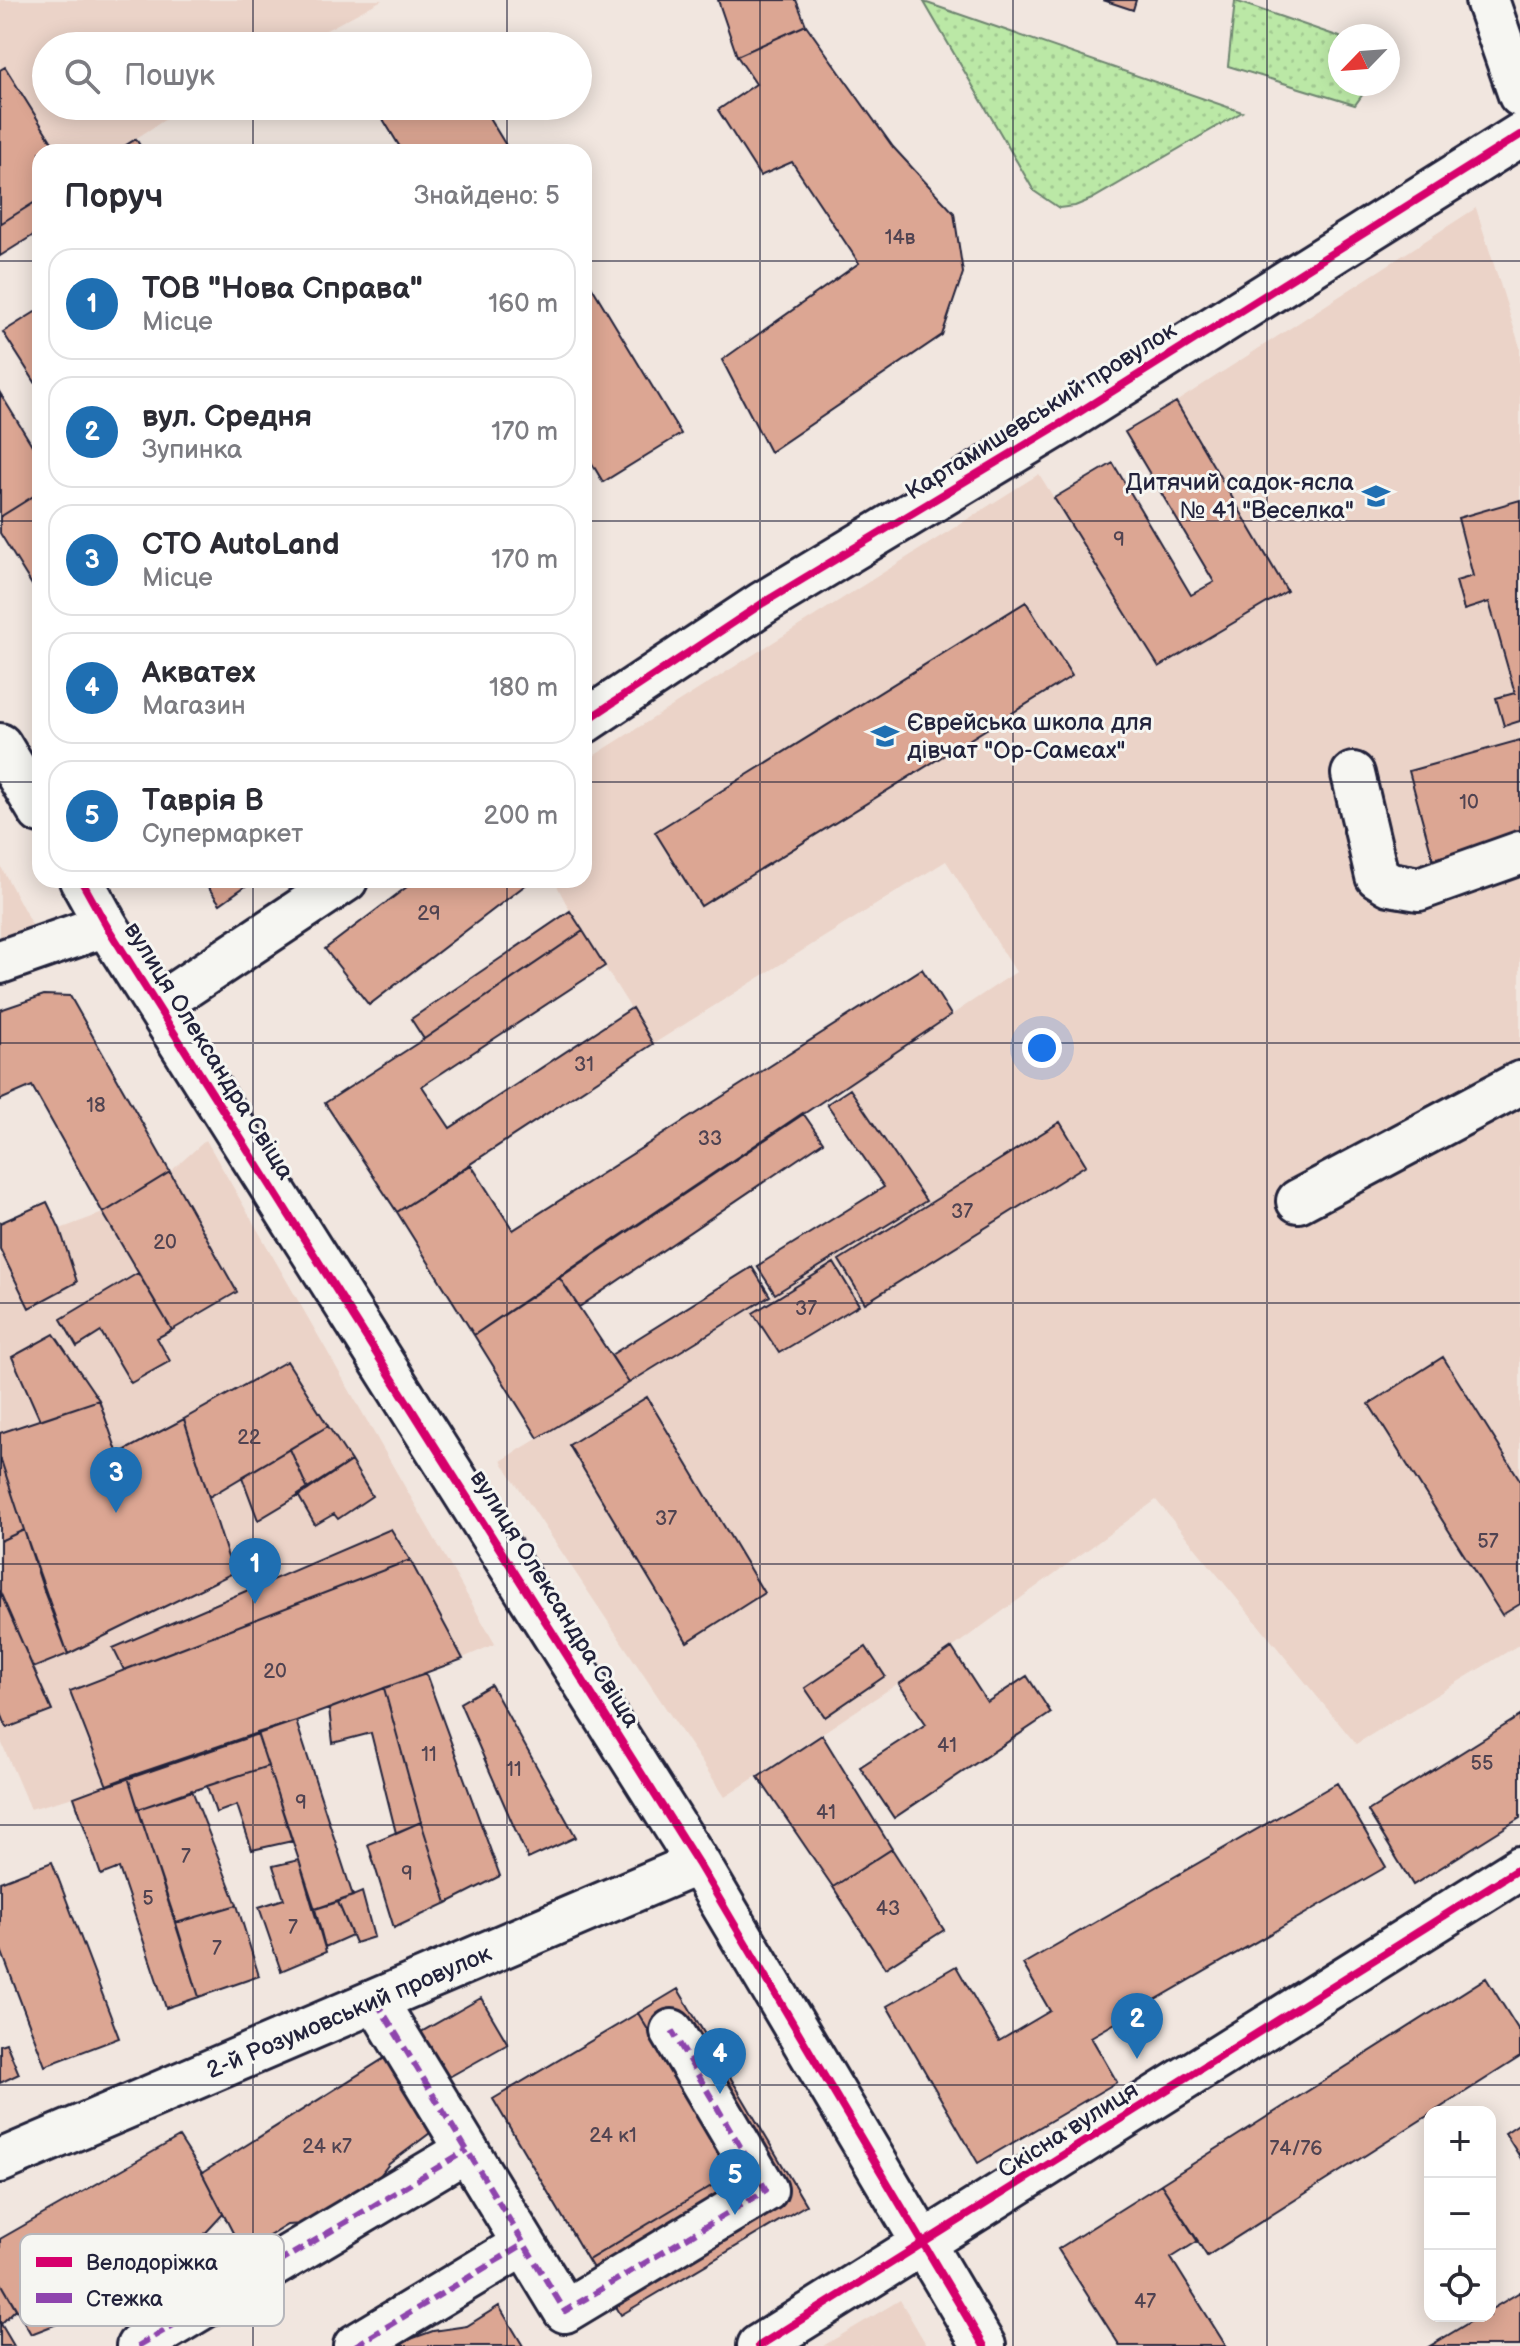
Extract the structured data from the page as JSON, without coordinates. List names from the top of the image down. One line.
{"streets":{"street":["Картамишевський провулок","вулиця Олександра Свіща","2-й Розумовський провулок","Cкісна вулиця"]},"crossings":[["вулиця Олександра Свіща","2-й Розумовський провулок"],["вулиця Олександра Свіща","Cкісна вулиця"]],"places":{"school or university":["Дитячий садок-ясла № 41 \"Веселка\"","Єврейська школа для дівчат \"Ор-Самєах\""]},"house_numbers":["14в","9","10","29","31","18","33","37","20","37","22","37","57","20","41","11","55","11","9","41","7","9","5","43","7","7","24 к1","24 к7","74/76","47"],"legend":["Велодоріжка","Стежка"],"north":"bottom left","page":{"search":"Пошук","heading":["Поруч","Знайдено: 5"],"list":[{"mark":"1","name":"ТОВ \"Нова Справа\"","note":"Місце","value":"160 m"},{"mark":"2","name":"вул. Средня","note":"Зупинка","value":"170 m"},{"mark":"3","name":"СТО AutoLand","note":"Місце","value":"170 m"},{"mark":"4","name":"Акватех","note":"Магазин","value":"180 m"},{"mark":"5","name":"Таврія В","note":"Супермаркет","value":"200 m"}],"pins":["3","1","2","4","5"],"map_buttons":["+","−"]}}
